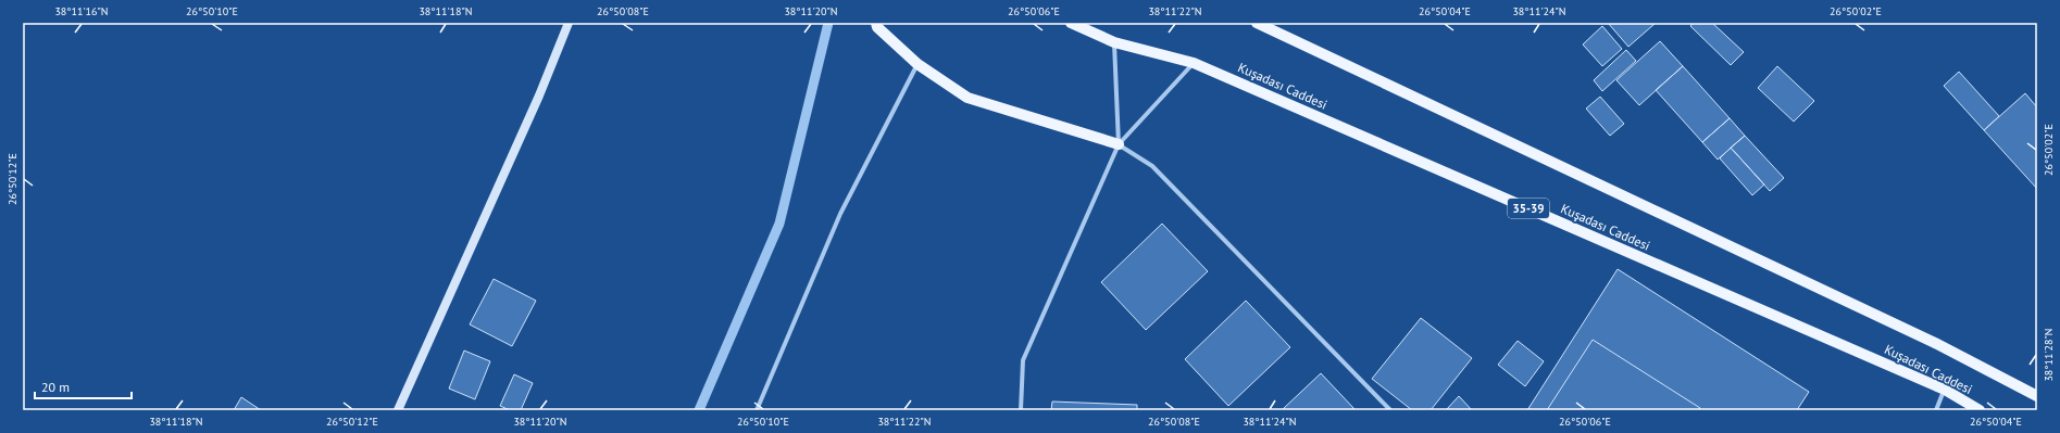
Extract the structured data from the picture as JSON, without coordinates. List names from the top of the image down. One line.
{"streets":{"main road":["Kuşadası Caddesi","35-39"]},"scale_bar":"20 m","coordinates":["38°11'16\"N","26°50'10\"E","38°11'18\"N","26°50'08\"E","38°11'20\"N","26°50'06\"E","38°11'22\"N","26°50'04\"E","38°11'24\"N","26°50'02\"E","26°50'12\"E","38°11'28\"N"]}
